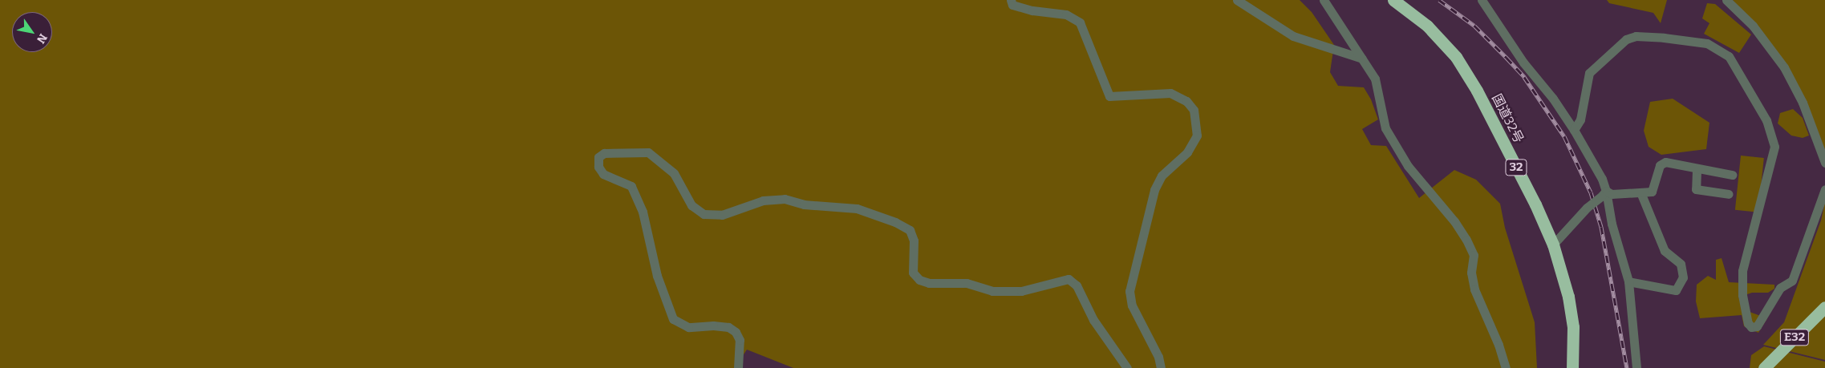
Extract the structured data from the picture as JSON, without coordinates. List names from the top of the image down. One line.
{"streets":{"highway":["国道32号","32","E32"]},"north":"bottom right"}
